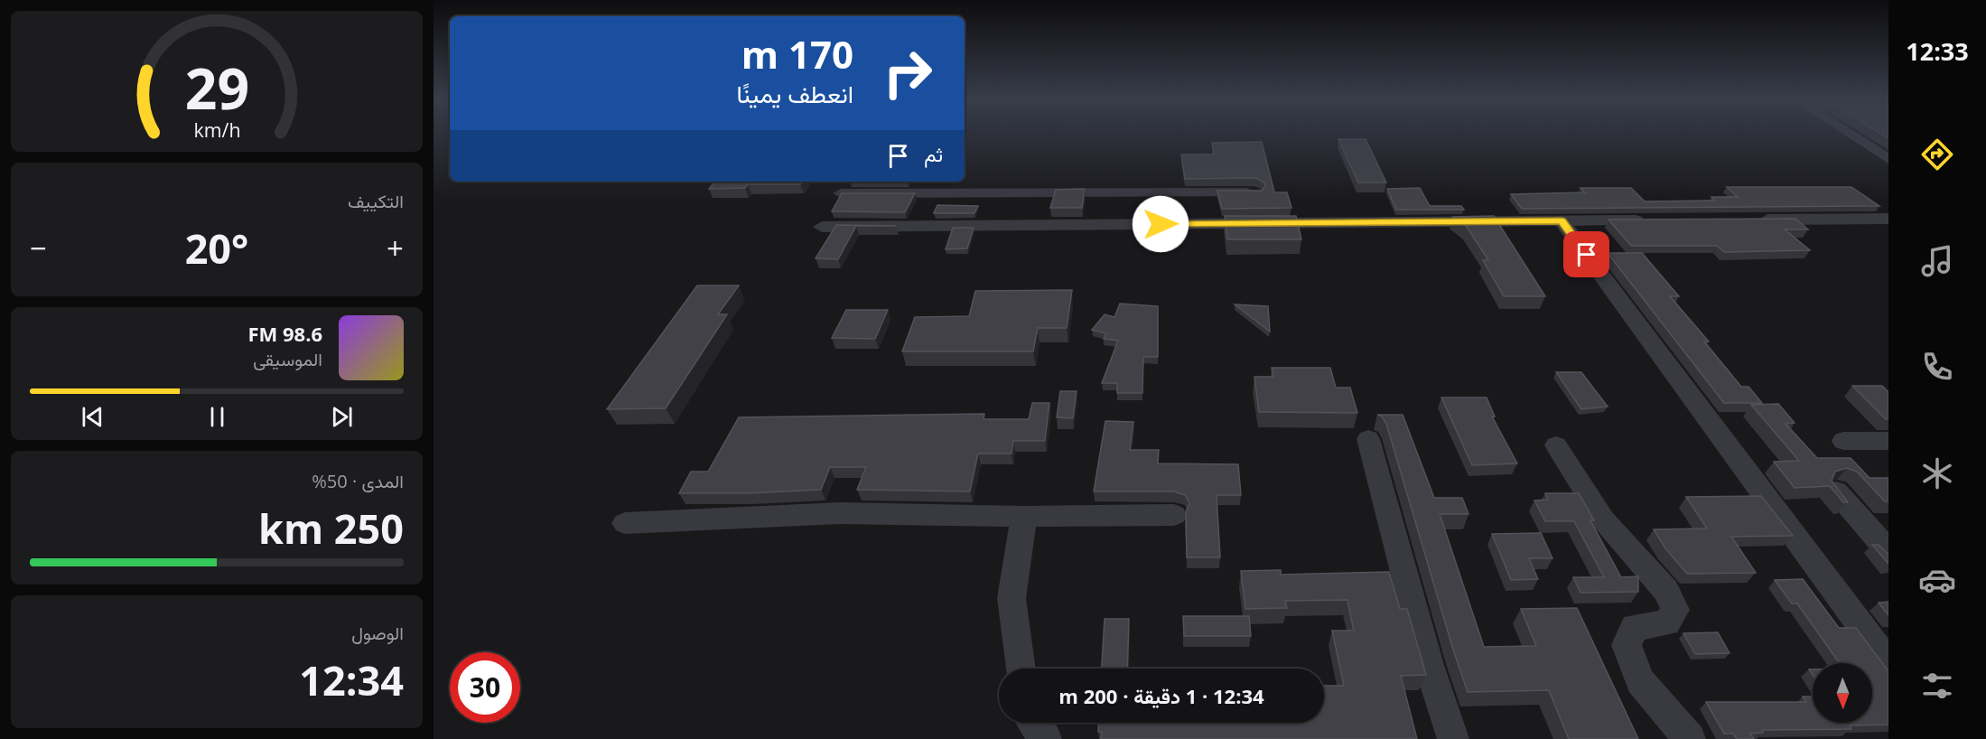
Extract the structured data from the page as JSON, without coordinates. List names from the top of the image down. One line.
{"north":"bottom","page":{"tabs":"12:33","turn":["170 m","انعطف يمينًا"],"then":"ثم","tile":["التكييف",["المدى · 50%","250 km"],["الوصول","12:34"]],"heat":["−","20°","+"],"song":["98.6 FM","الموسيقى"],"limit":"30","trip":"12:34 · 1 دقيقة · 200 m","gauge":["29","km/h"]}}
